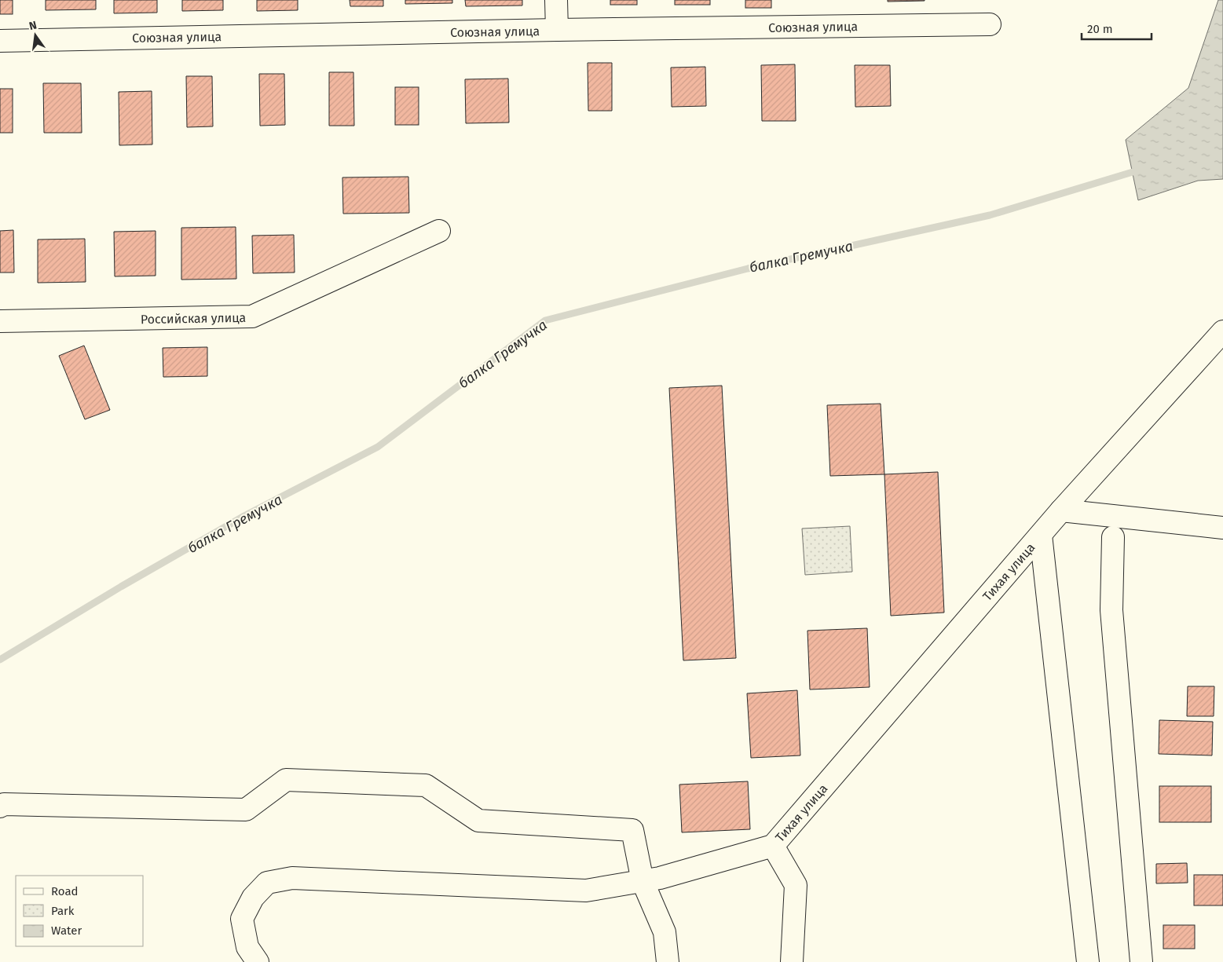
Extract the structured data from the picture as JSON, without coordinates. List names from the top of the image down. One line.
{"streets":{"street":["Союзная улица","Российская улица","Тихая улица"]},"water":["балка Гремучка"],"legend":["Road","Park","Water"],"scale_bar":"20 m","north":"top"}
